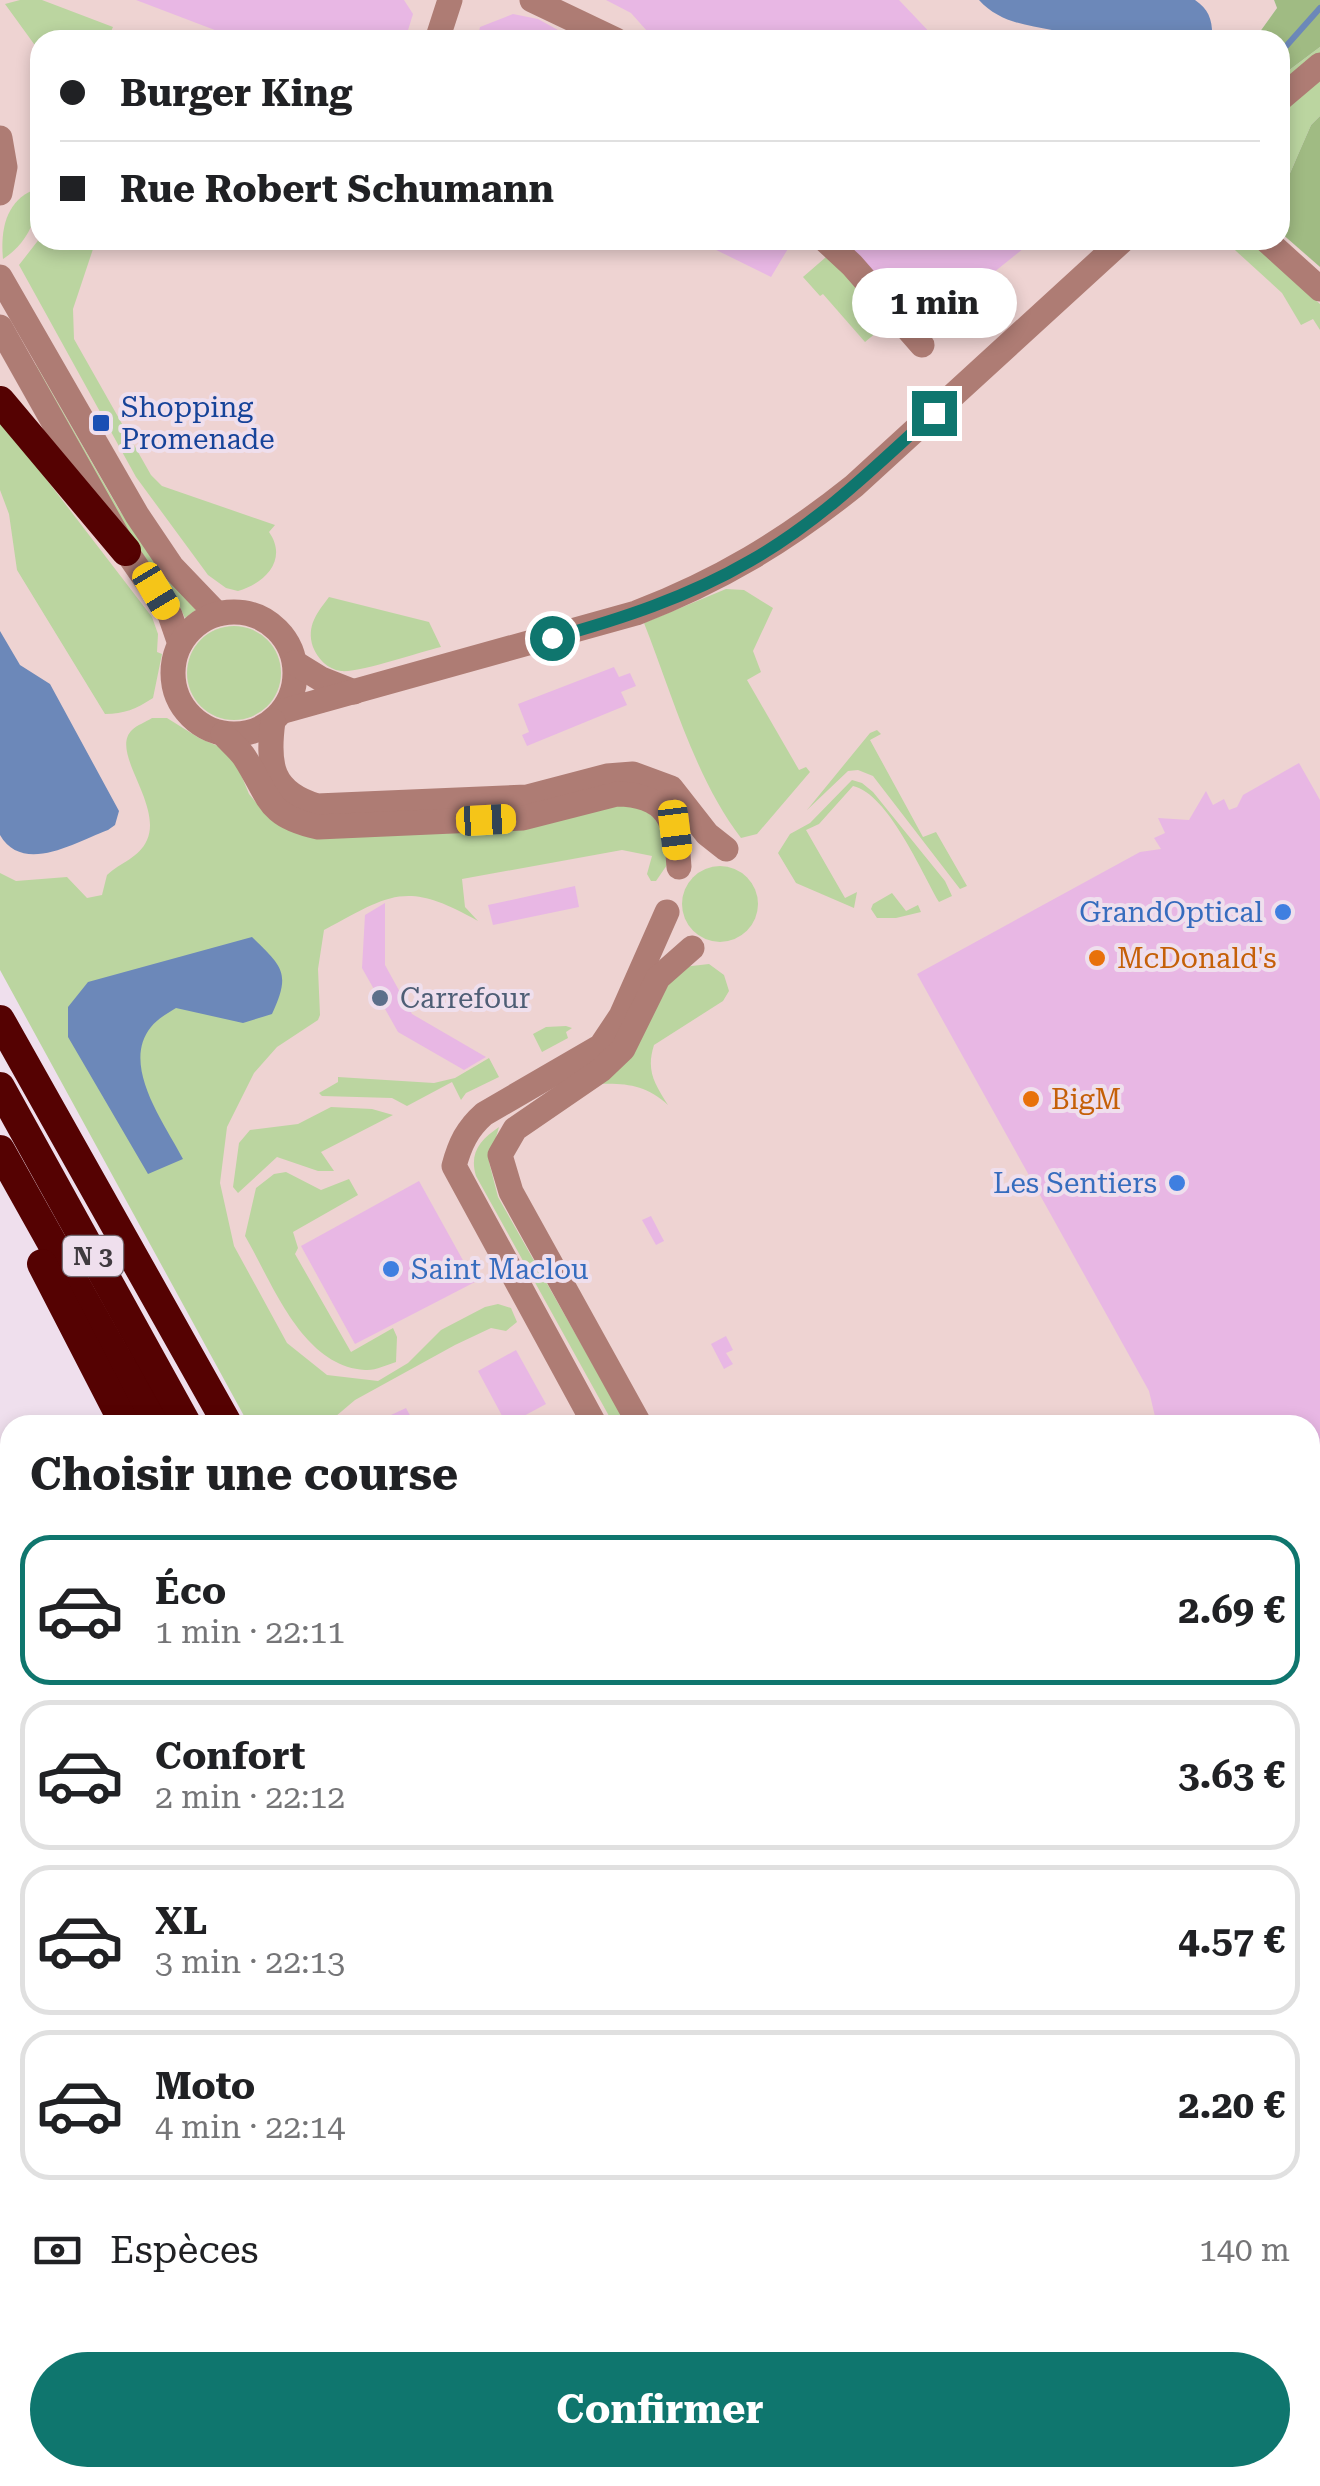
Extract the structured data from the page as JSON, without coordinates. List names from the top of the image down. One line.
{"streets":{"highway":["N 3"]},"places":{"transit":["Shopping Promenade"],"other":["GrandOptical","McDonald's","Carrefour","BigM","Les Sentiers","Saint Maclou"]},"page":{"banner":["Burger King","Rue Robert Schumann"],"bubble":"1 min","heading":"Choisir une course","list":[{"name":"Éco","note":"1 min · 22:11","value":"2.69 €"},{"name":"Confort","note":"2 min · 22:12","value":"3.63 €"},{"name":"XL","note":"3 min · 22:13","value":"4.57 €"},{"name":"Moto","note":"4 min · 22:14","value":"2.20 €"}],"pay":["Espèces","140 m"],"buttons":"Confirmer"}}
